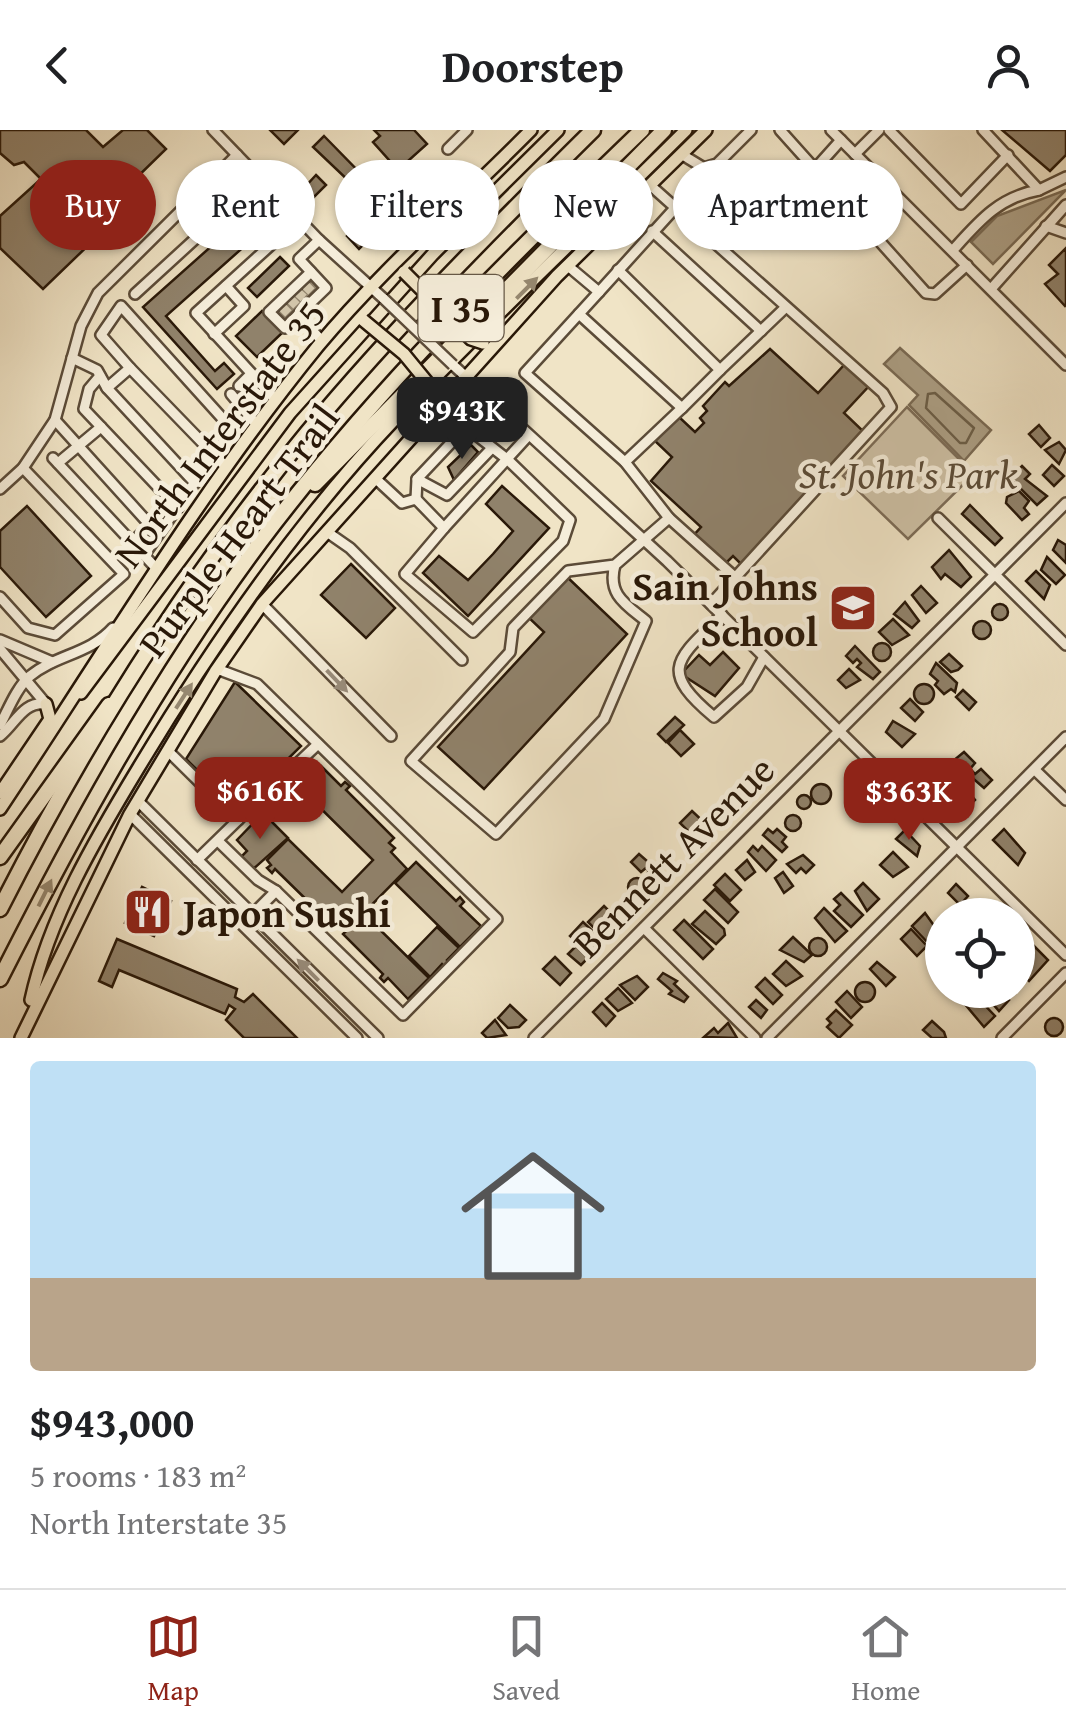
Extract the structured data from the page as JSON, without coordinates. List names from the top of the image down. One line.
{"streets":{"highway":["I 35","Purple Heart Trail"],"main road":["North Interstate 35"],"street":["Bennett Avenue"]},"parks":["St. John's Park"],"places":{"school or university":["Sain Johns School"],"restaurant":["Japon Sushi"]},"page":{"header":"Doorstep","chip":["Buy","Rent","Filters","New","Apartment"],"price":["$943K","$616K","$363K"],"list":[{"name":"$943,000","note":"5 rooms · 183 m² · North Interstate 35"}],"tabs":["Map","Saved","Home"]}}
